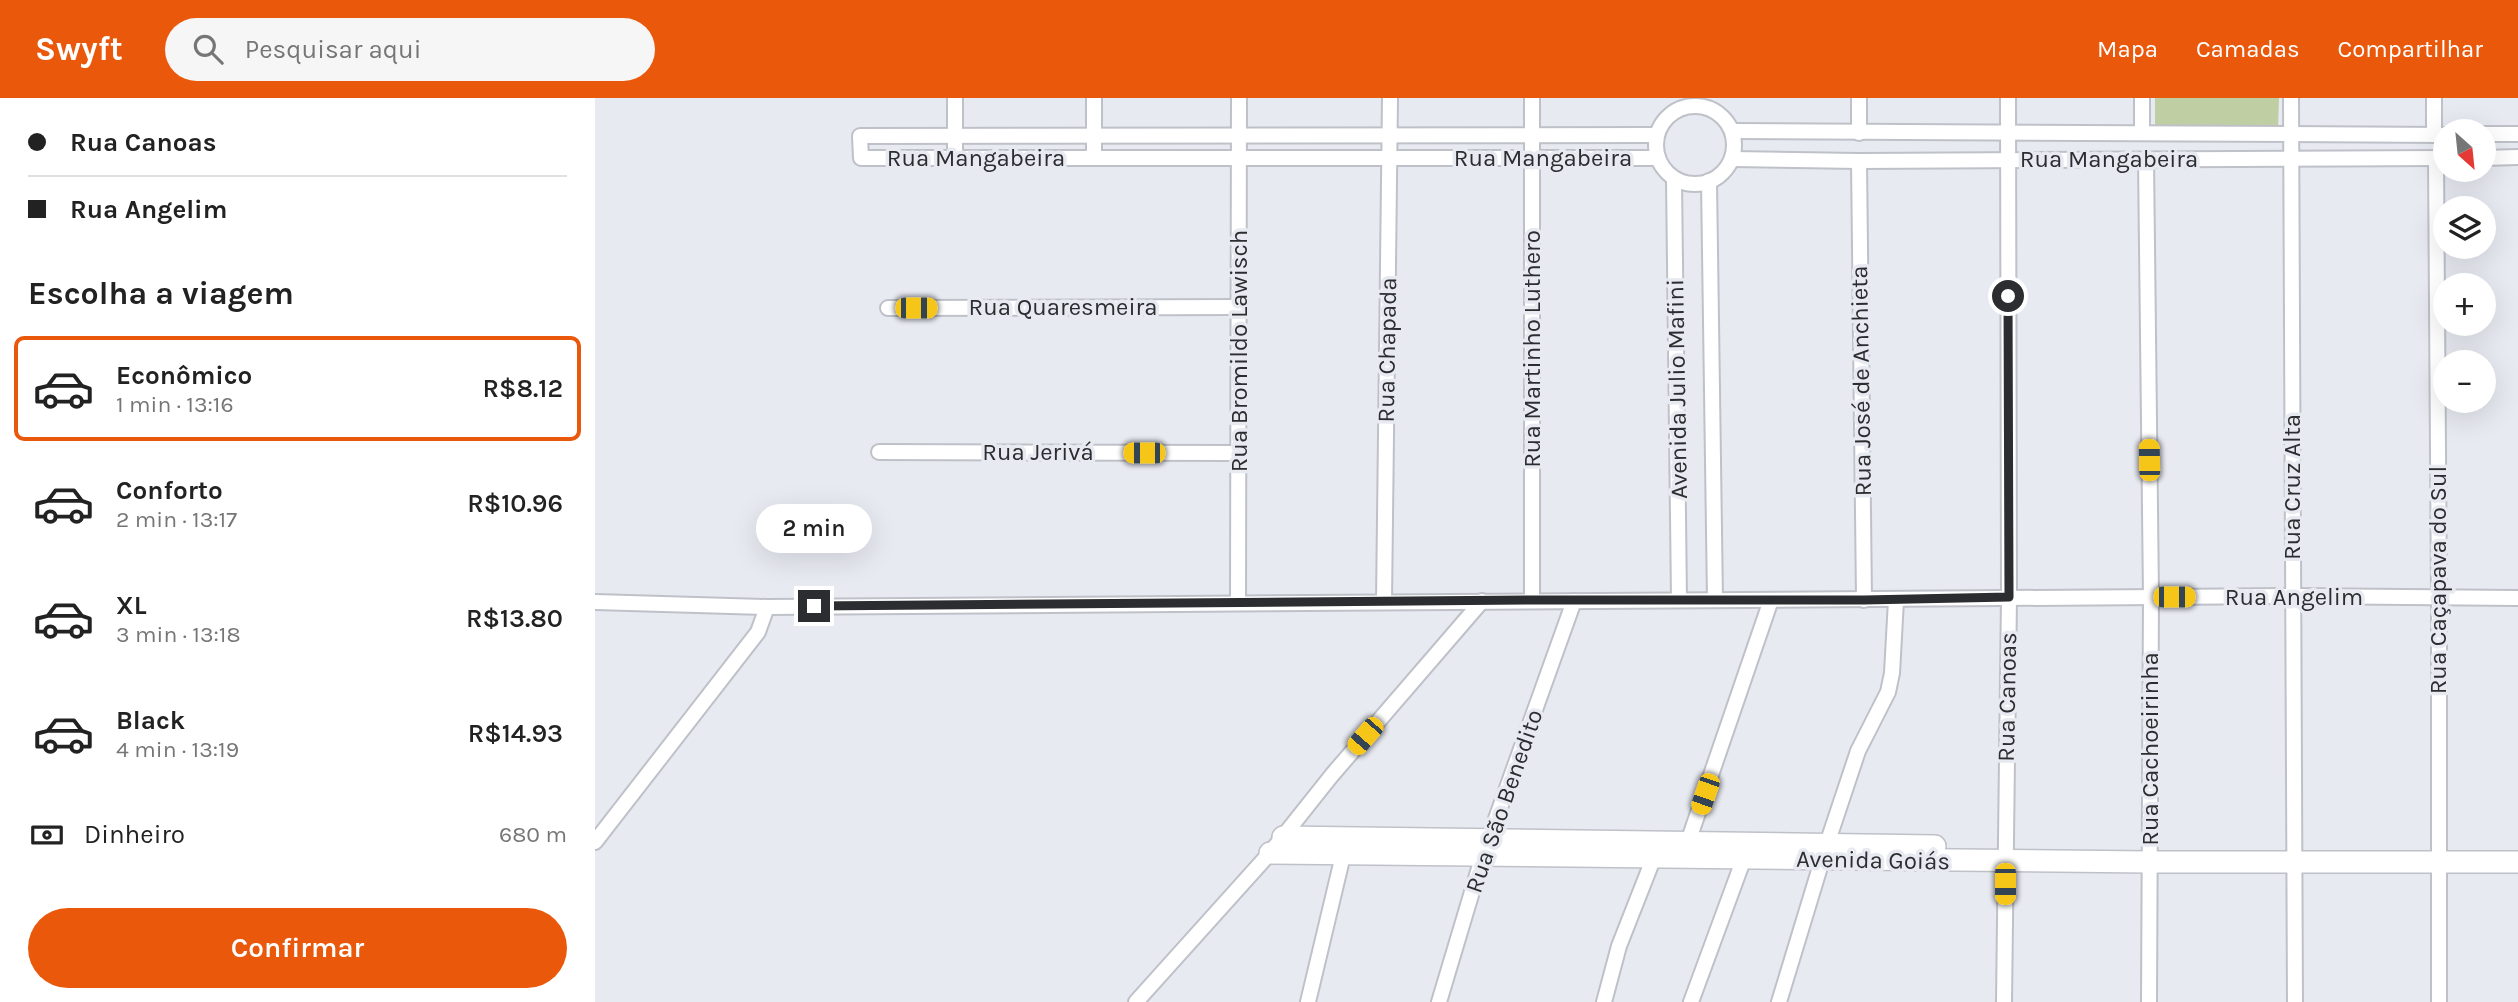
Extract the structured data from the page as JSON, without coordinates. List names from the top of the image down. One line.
{"streets":{"street":["Rua Mangabeira","Rua Quaresmeira","Rua Martinho Luthero","Rua Chapada","Rua Bromildo Lawisch","Rua José de Anchieta","Avenida Julio Mafini","Rua Jerivá","Rua Cruz Alta","Rua Caçapava do Sul","Rua Angelim","Rua Canoas","Rua Cachoeirinha","Rua São Benedito","Avenida Goiás"]},"crossings":[["Rua Mangabeira","Rua Martinho Luthero"],["Rua Mangabeira","Rua Chapada"],["Rua Mangabeira","Rua Bromildo Lawisch"],["Rua Mangabeira","Rua José de Anchieta"],["Rua Mangabeira","Avenida Julio Mafini"],["Rua Mangabeira","Rua Cruz Alta"],["Rua Mangabeira","Rua Canoas"],["Rua Mangabeira","Rua Cachoeirinha"],["Rua Quaresmeira","Rua Bromildo Lawisch"],["Rua Martinho Luthero","Rua Angelim"],["Rua Chapada","Rua Angelim"],["Rua Bromildo Lawisch","Rua Jerivá"],["Rua Bromildo Lawisch","Rua Angelim"],["Rua José de Anchieta","Rua Angelim"],["Avenida Julio Mafini","Rua Angelim"],["Rua Cruz Alta","Rua Angelim"],["Rua Cruz Alta","Avenida Goiás"],["Rua Caçapava do Sul","Rua Angelim"],["Rua Caçapava do Sul","Avenida Goiás"],["Rua Angelim","Rua Canoas"],["Rua Angelim","Rua Cachoeirinha"],["Rua Angelim","Rua São Benedito"],["Rua Canoas","Avenida Goiás"],["Rua Cachoeirinha","Avenida Goiás"],["Rua São Benedito","Avenida Goiás"]],"north":"bottom right","page":{"header":"Swyft","search":"Pesquisar aqui","nav":["Mapa","Camadas","Compartilhar"],"banner":["Rua Canoas","Rua Angelim"],"map_buttons":["+","−"],"heading":"Escolha a viagem","list":[{"name":"Econômico","note":"1 min · 13:16","value":"R$8.12"},{"name":"Conforto","note":"2 min · 13:17","value":"R$10.96"},{"name":"XL","note":"3 min · 13:18","value":"R$13.80"},{"name":"Black","note":"4 min · 13:19","value":"R$14.93"}],"bubble":"2 min","pay":["Dinheiro","680 m"],"buttons":"Confirmar"}}
